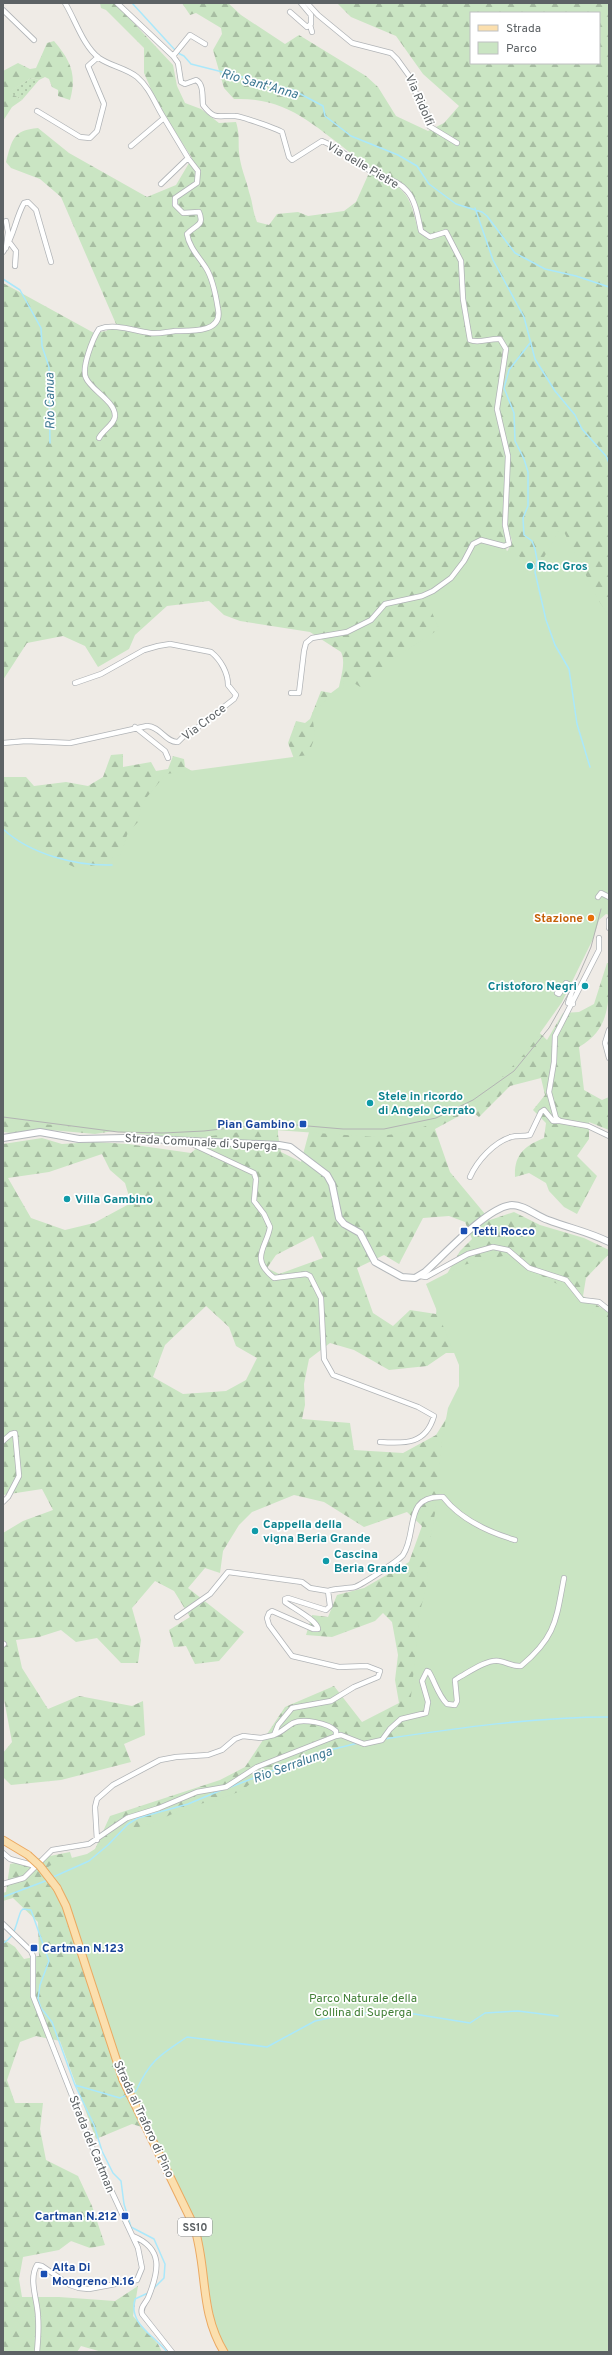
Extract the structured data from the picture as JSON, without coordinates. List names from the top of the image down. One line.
{"streets":{"main road":["Strada al Traforo di Pino","SS10"],"street":["Via Ridolfi","Via delle Pietre","Via Croce","Strada Comunale di Superga","Strada del Cartman"]},"water":["Rio Sant'Anna","Rio Canua","Rio Serralunga"],"parks":["Parco Naturale della Collina di Superga"],"places":{"other":["Roc Gros","Stazione","Cristoforo Negri","Stele in ricordo di Angelo Cerrato","Villa Gambino","Cappella della vigna Beria Grande","Cascina Beria Grande"],"transit":["Pian Gambino","Tetti Rocco","Cartman N.123","Cartman N.212","Alta Di Mongreno N.16"]},"legend":["Strada","Parco"]}
